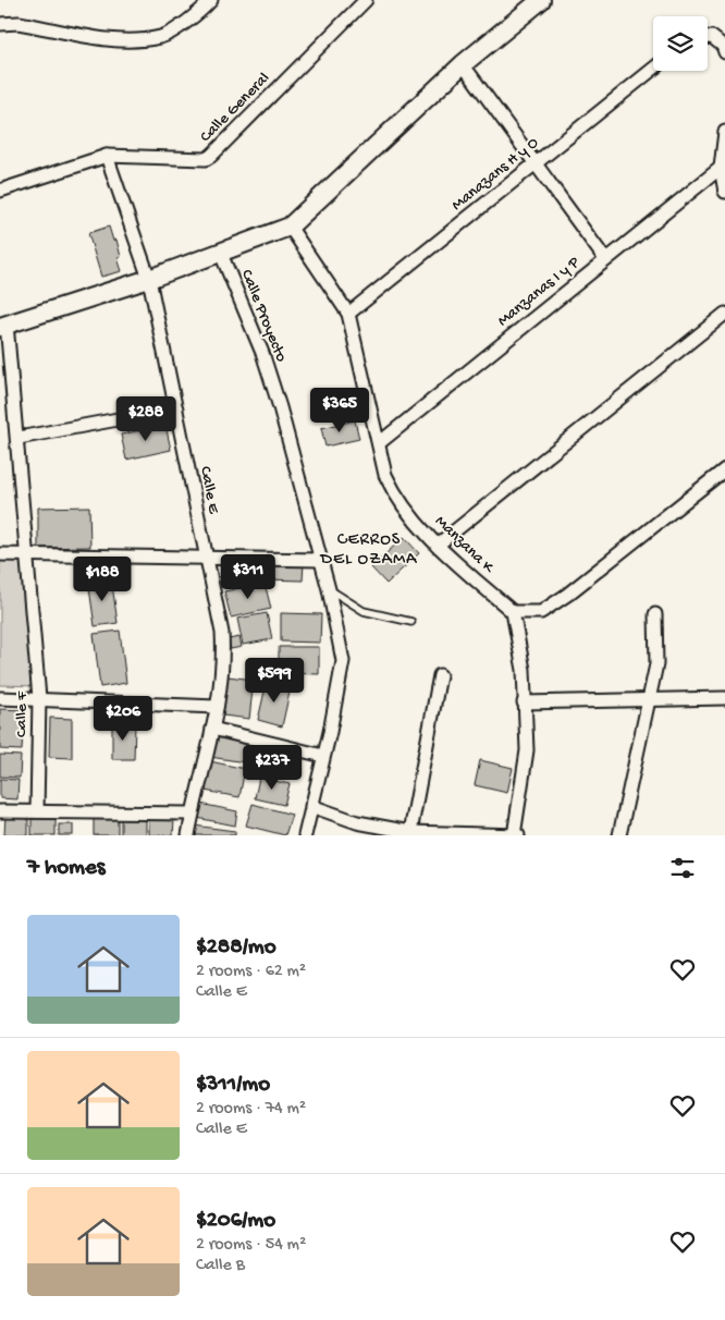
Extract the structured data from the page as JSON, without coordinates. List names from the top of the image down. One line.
{"streets":{"street":["Calle General","Manazans H y O","Manzanas I y P","Calle Proyecto","Calle E","Manzana K","Calle F"]},"crossings":[["Calle General","Calle E"],["Manazans H y O","Manzana K"],["Manzanas I y P","Manzana K"]],"districts":["CERROS DEL OZAMA"],"page":{"price":["$365","$288","$311","$188","$599","$206","$237"],"heading":"7 homes","list":[{"name":"$288/mo","note":"2 rooms · 62 m² · Calle E"},{"name":"$311/mo","note":"2 rooms · 74 m² · Calle E"},{"name":"$206/mo","note":"2 rooms · 54 m² · Calle B"}]}}
